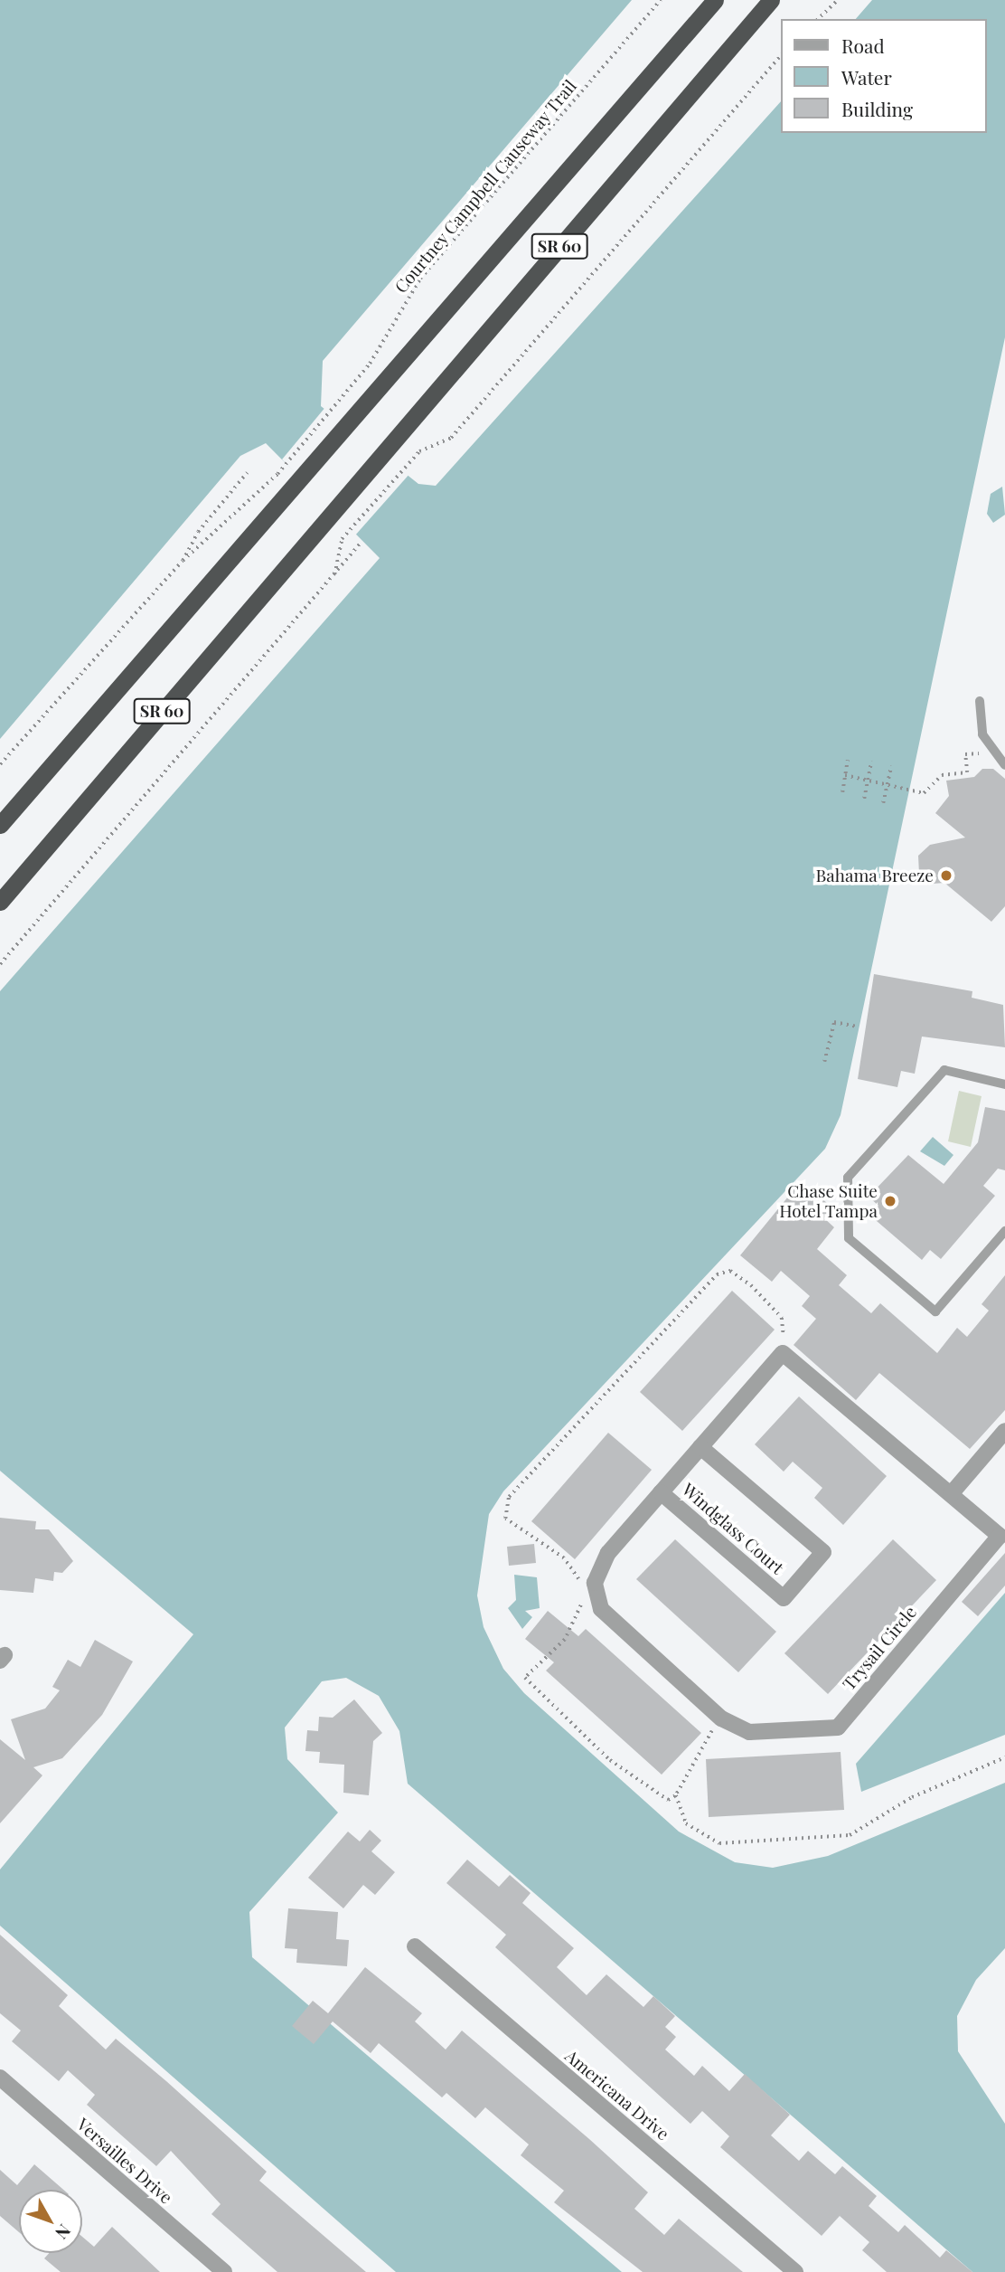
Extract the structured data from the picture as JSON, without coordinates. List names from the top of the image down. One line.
{"streets":{"highway":["SR 60"],"street":["Windglass Court","Trysail Circle","Americana Drive","Versailles Drive"],"path":["Courtney Campbell Causeway Trail"]},"crossings":[["Windglass Court","Trysail Circle"]],"places":["Bahama Breeze","Chase Suite Hotel Tampa"],"legend":["Road","Water","Building"],"north":"bottom right"}
